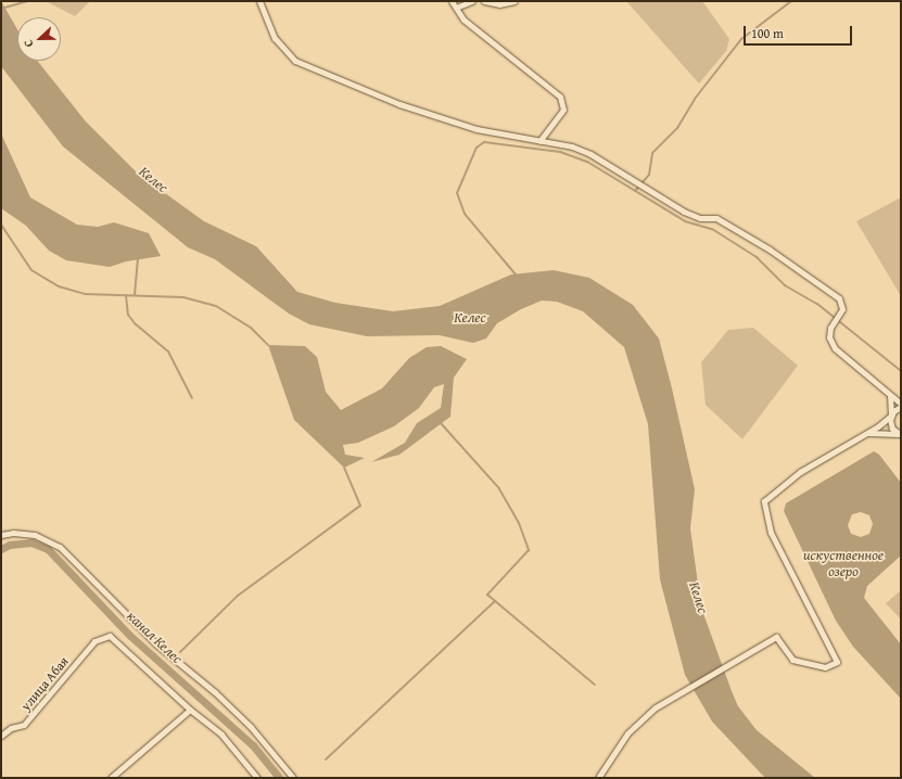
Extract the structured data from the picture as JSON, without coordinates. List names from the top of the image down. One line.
{"streets":{"street":["улица Абая"]},"water":["Келес","искуственное озеро","канал Келес"],"scale_bar":"100 m","north":"left"}
